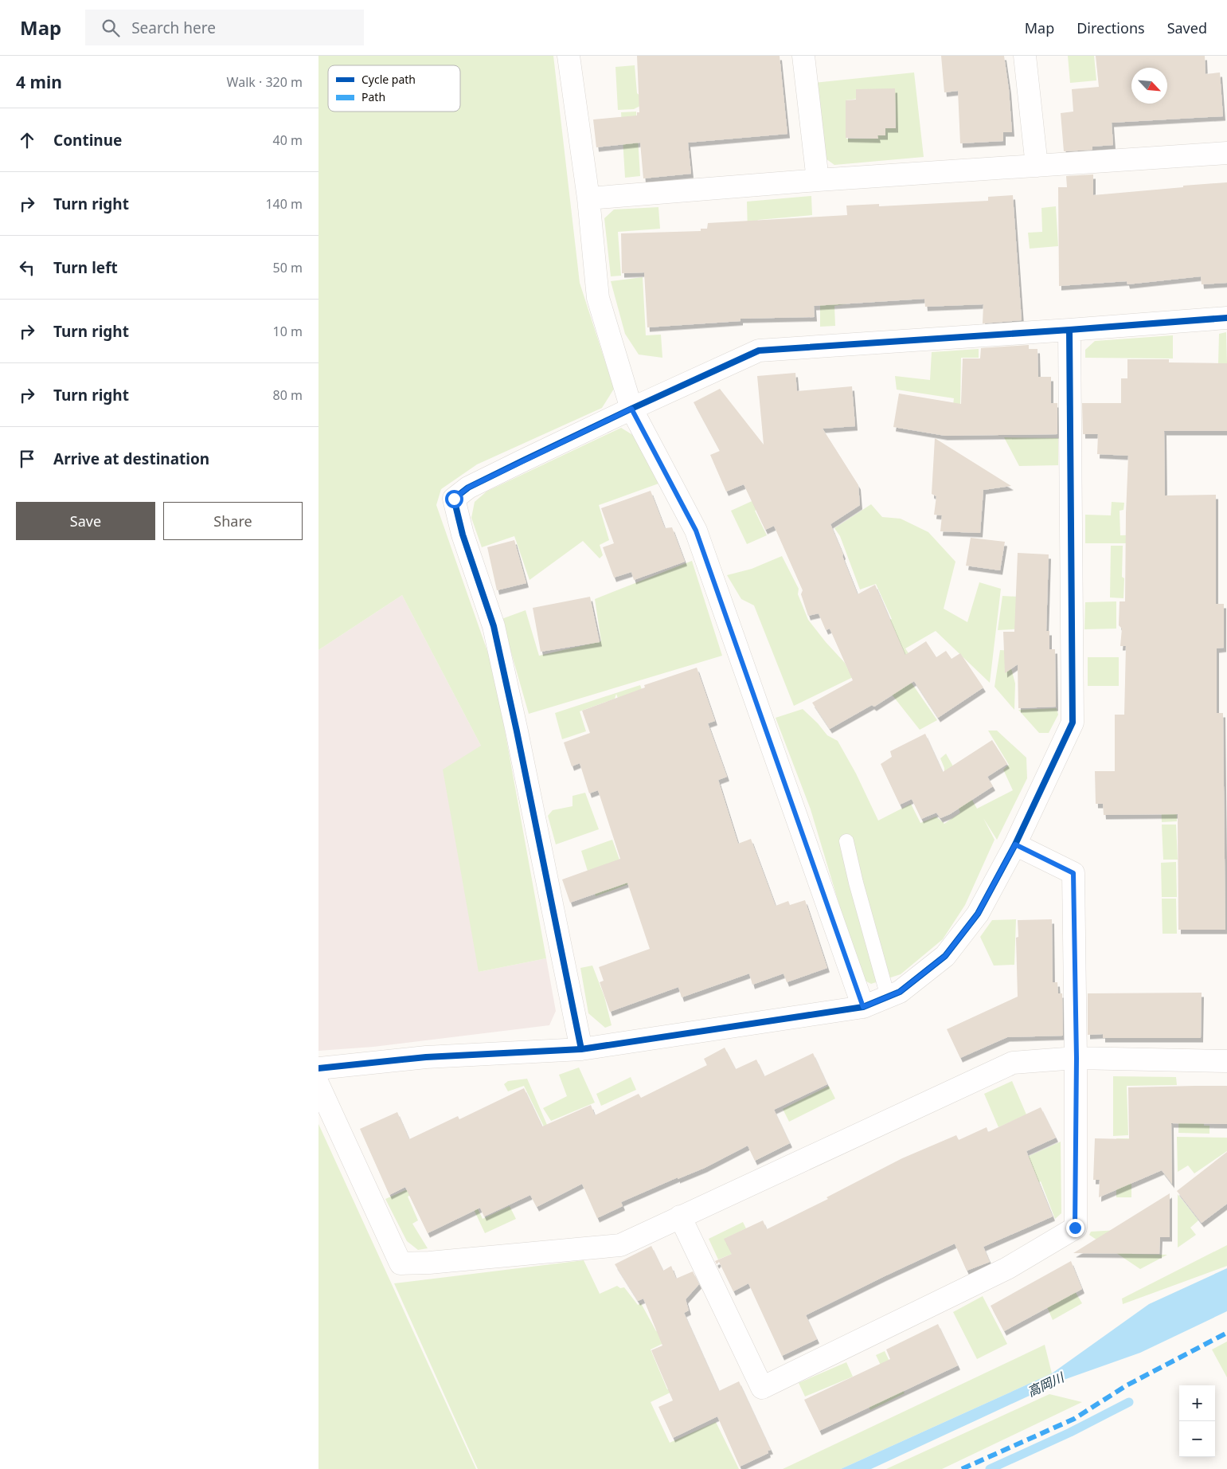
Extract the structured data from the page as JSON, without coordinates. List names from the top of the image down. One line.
{"water":["高岡川"],"legend":["Cycle path","Path"],"north":"bottom right","page":{"header":"Map","search":"Search here","nav":["Map","Directions","Saved"],"heading":["4 min","Walk · 320 m"],"list":[["Continue","40 m"],["Turn right","140 m"],["Turn left","50 m"],["Turn right","10 m"],["Turn right","80 m"],"Arrive at destination"],"buttons":["Save","Share"],"map_buttons":["+","−"]}}
